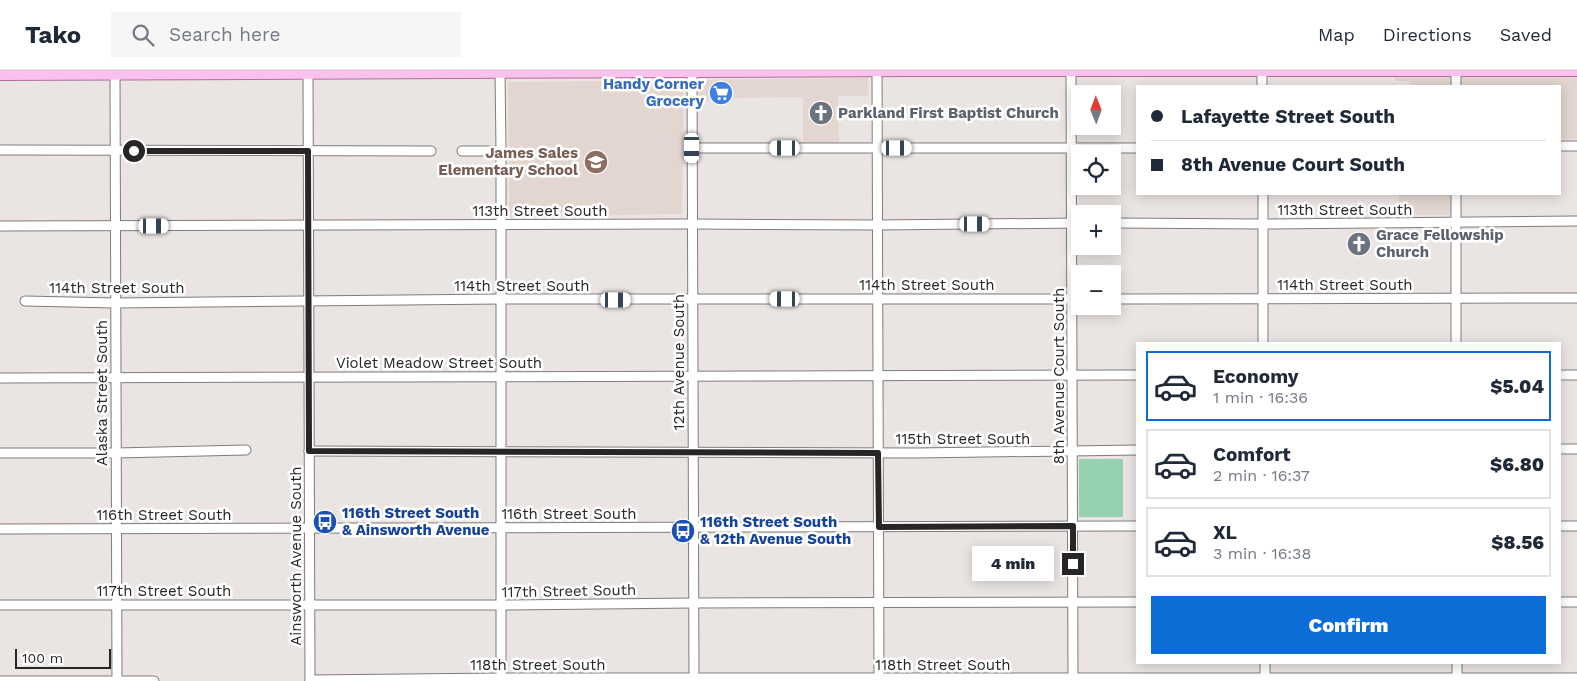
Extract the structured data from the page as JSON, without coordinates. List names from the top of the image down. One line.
{"streets":{"street":["113th Street South","114th Street South","12th Avenue South","Violet Meadow Street South","8th Avenue Court South","Alaska Street South","115th Street South","116th Street South","Ainsworth Avenue South","117th Street South","118th Street South"]},"crossings":[["113th Street South","12th Avenue South"],["113th Street South","Alaska Street South"],["113th Street South","Ainsworth Avenue South"],["114th Street South","12th Avenue South"],["114th Street South","Alaska Street South"],["114th Street South","Ainsworth Avenue South"],["12th Avenue South","Violet Meadow Street South"],["12th Avenue South","115th Street South"],["12th Avenue South","116th Street South"],["12th Avenue South","117th Street South"],["12th Avenue South","118th Street South"],["Violet Meadow Street South","8th Avenue Court South"],["Violet Meadow Street South","Alaska Street South"],["Violet Meadow Street South","Ainsworth Avenue South"],["8th Avenue Court South","115th Street South"],["8th Avenue Court South","116th Street South"],["8th Avenue Court South","117th Street South"],["8th Avenue Court South","118th Street South"],["Alaska Street South","116th Street South"],["Alaska Street South","117th Street South"],["115th Street South","Ainsworth Avenue South"],["116th Street South","Ainsworth Avenue South"],["Ainsworth Avenue South","117th Street South"],["Ainsworth Avenue South","118th Street South"]],"places":{"supermarket":["Handy Corner Grocery"],"church":["Parkland First Baptist Church","Grace Fellowship Church"],"school or university":["James Sales Elementary School"],"bus stop":["116th Street South & Ainsworth Avenue","116th Street South & 12th Avenue South"]},"scale_bar":"100 m","north":"top","page":{"header":"Tako","search":"Search here","nav":["Map","Directions","Saved"],"map_buttons":["+","−"],"banner":["Lafayette Street South","8th Avenue Court South"],"list":[{"name":"Economy","note":"1 min · 16:36","value":"$5.04"},{"name":"Comfort","note":"2 min · 16:37","value":"$6.80"},{"name":"XL","note":"3 min · 16:38","value":"$8.56"}],"bubble":"4 min","buttons":"Confirm","scale":"100 m"}}
